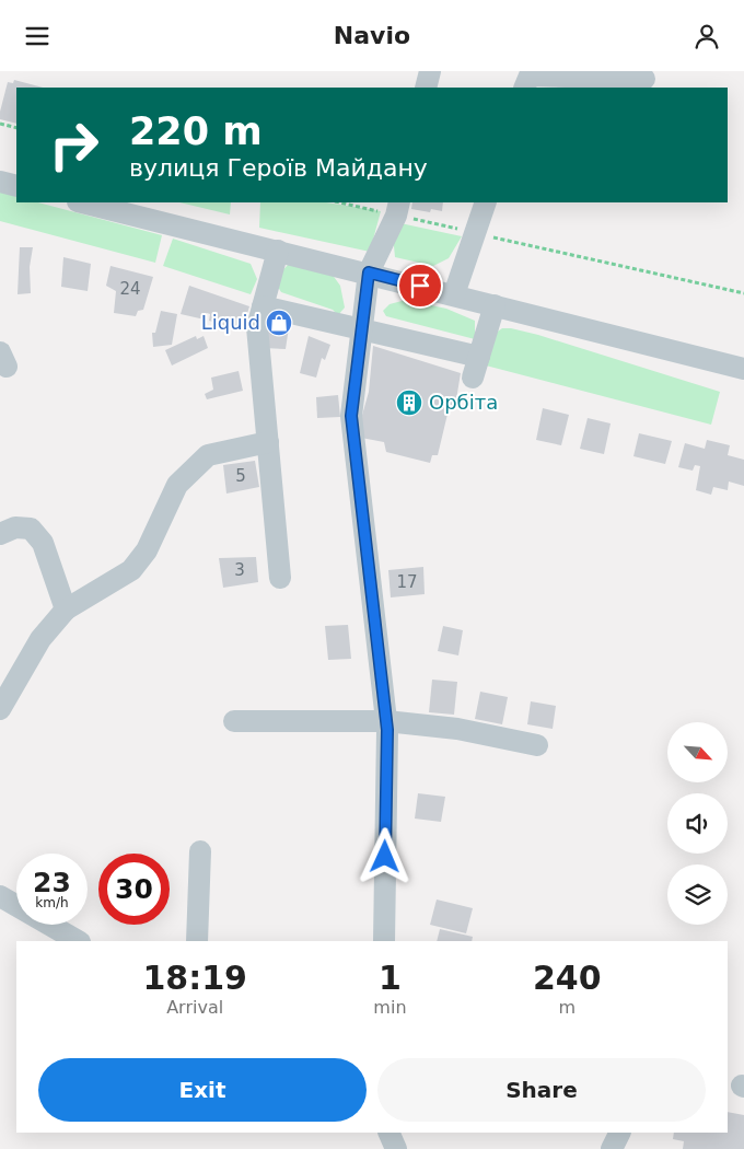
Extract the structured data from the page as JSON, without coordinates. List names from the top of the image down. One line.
{"places":{"shop":["Liquid"],"building":["Орбіта"]},"house_numbers":["24","5","3","17"],"north":"bottom right","page":{"header":"Navio","turn":["220 m","вулиця Героїв Майдану"],"speed":"23 km/h","limit":"30","eta":["18:19","Arrival","1","min","240","m"],"buttons":["Exit","Share"]}}
